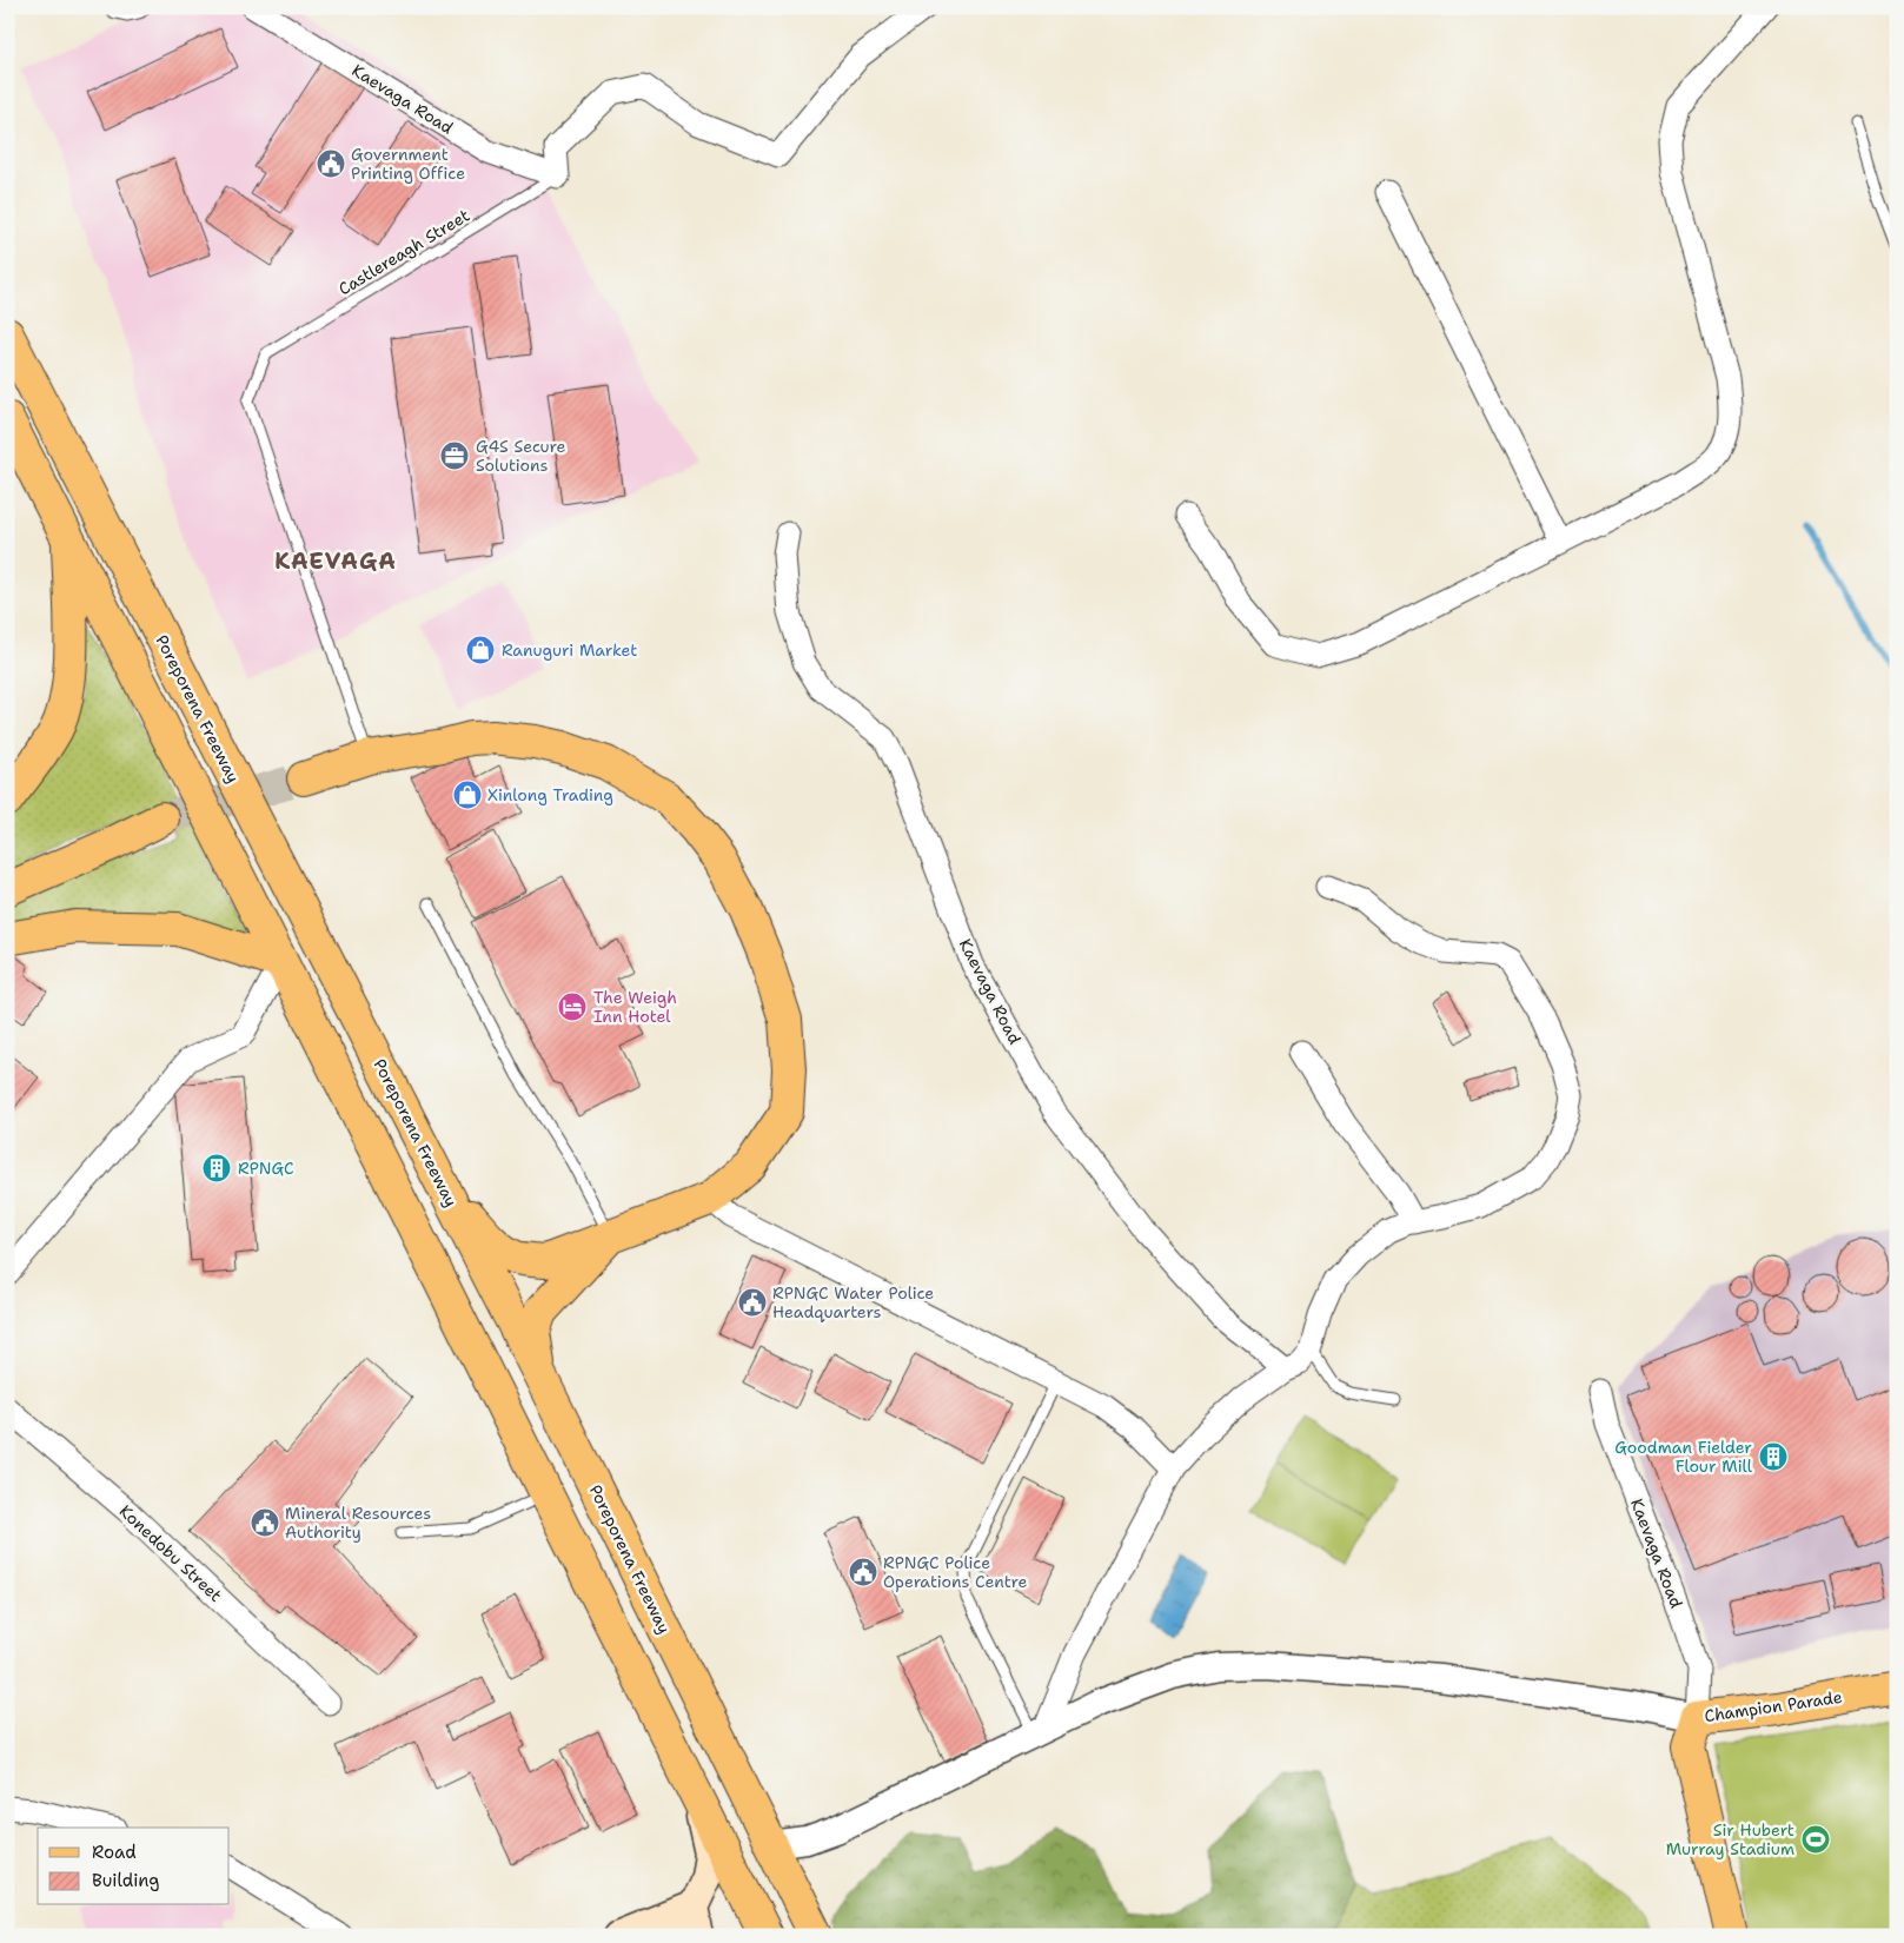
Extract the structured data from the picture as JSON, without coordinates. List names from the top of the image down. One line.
{"streets":{"main road":["Poreporena Freeway","Champion Parade"],"street":["Kaevaga Road","Konedobu Street"],"lane":["Castlereagh Street"]},"crossings":[["Kaevaga Road","Castlereagh Street"],["Kaevaga Road","Champion Parade"]],"districts":["KAEVAGA"],"places":{"public building":["Government Printing Office","RPNGC Water Police Headquarters","Mineral Resources Authority","RPNGC Police Operations Centre"],"office":["G4S Secure Solutions"],"shop":["Ranuguri Market","Xinlong Trading"],"hotel":["The Weigh Inn Hotel"],"building":["RPNGC","Goodman Fielder Flour Mill"],"sports":["Sir Hubert Murray Stadium"]},"legend":["Road","Building"]}
